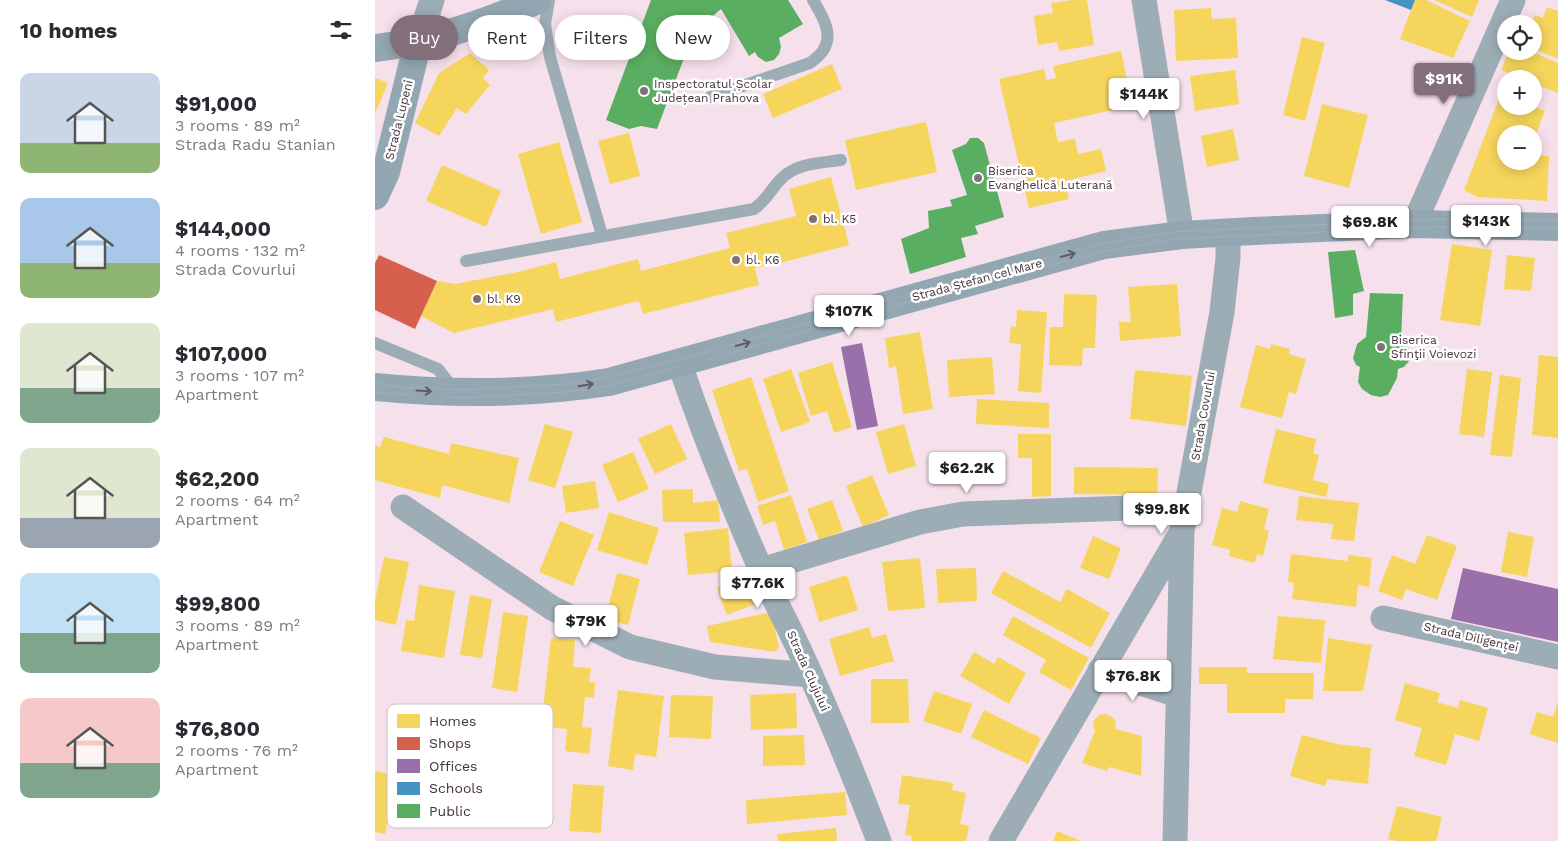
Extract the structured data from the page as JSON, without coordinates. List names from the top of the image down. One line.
{"streets":{"main road":["Strada Lupeni","Strada Ștefan cel Mare"],"street":["Strada Covurlui","Strada Diligenței","Strada Clujului"]},"crossings":[["Strada Ștefan cel Mare","Strada Covurlui"],["Strada Ștefan cel Mare","Strada Clujului"]],"one_way":["Strada Ștefan cel Mare"],"places":["Inspectoratul Școlar Județean Prahova","Biserica Evanghelică Luterană","bl. K5","bl. K6","bl. K9","Biserica Sfinţii Voievozi"],"legend":["Homes","Shops","Offices","Schools","Public"],"page":{"heading":"10 homes","map_buttons":["+","−"],"chip":["Buy","Rent","Filters","New"],"list":[{"name":"$91,000","note":"3 rooms · 89 m² · Strada Radu Stanian"},{"name":"$144,000","note":"4 rooms · 132 m² · Strada Covurlui"},{"name":"$107,000","note":"3 rooms · 107 m² · Apartment"},{"name":"$62,200","note":"2 rooms · 64 m² · Apartment"},{"name":"$99,800","note":"3 rooms · 89 m² · Apartment"},{"name":"$76,800","note":"2 rooms · 76 m² · Apartment"}],"price":["$91K","$144K","$143K","$69.8K","$107K","$62.2K","$99.8K","$77.6K","$79K","$76.8K"]}}
